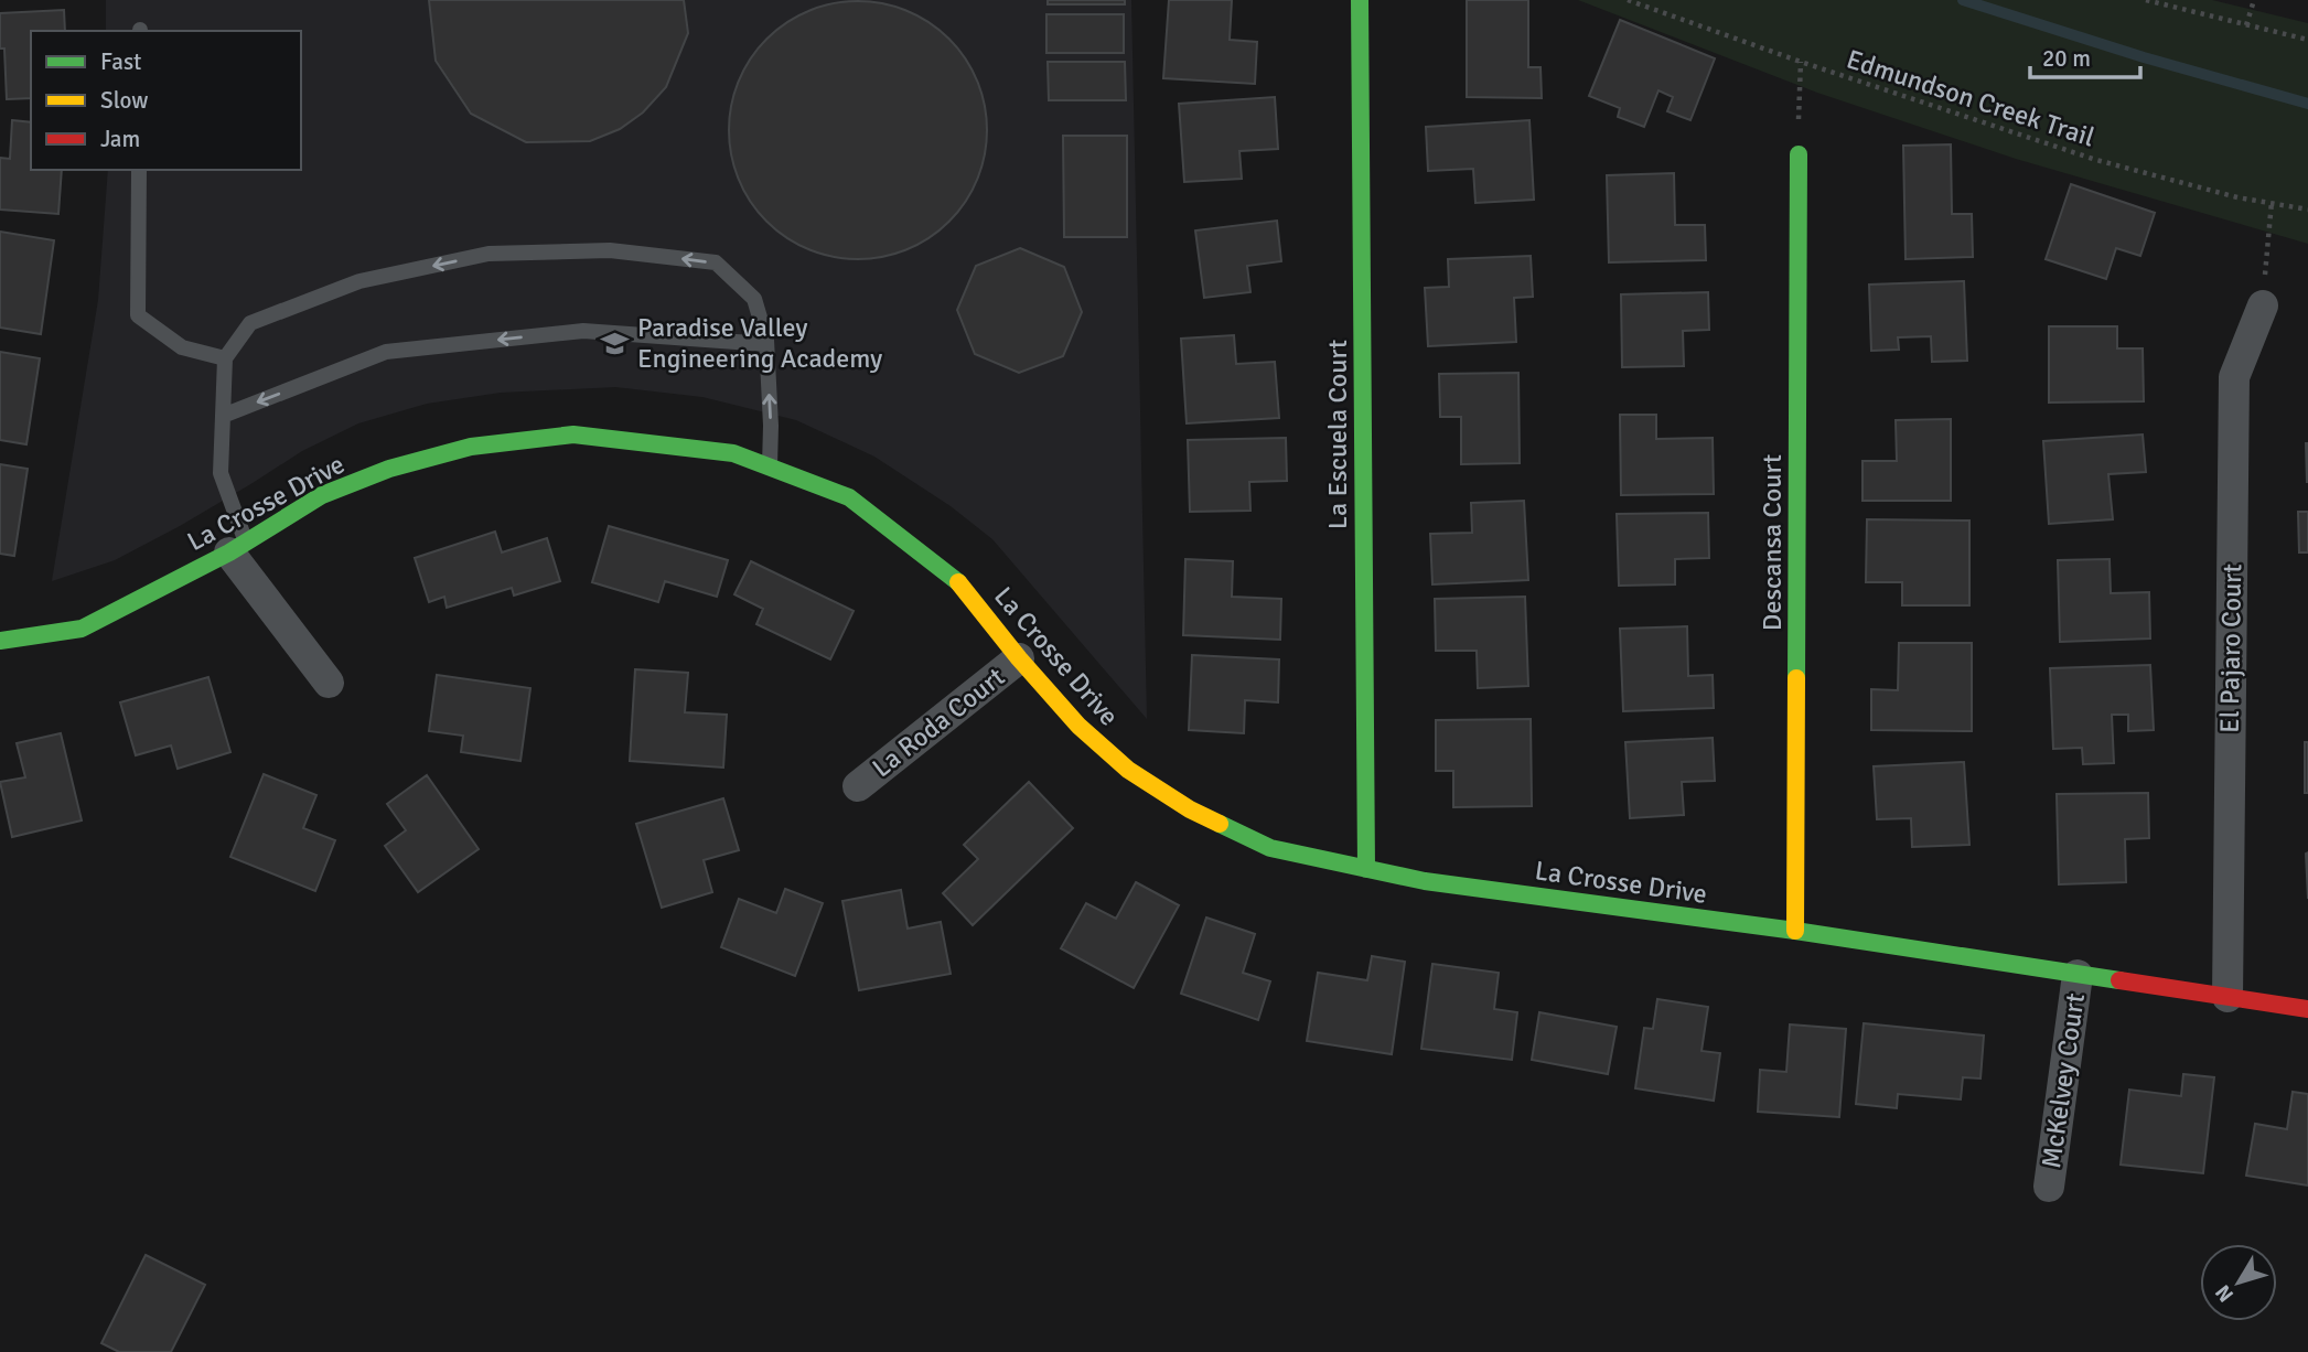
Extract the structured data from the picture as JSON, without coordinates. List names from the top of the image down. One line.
{"streets":{"street":["La Escuela Court","La Crosse Drive","Descansa Court","El Pajaro Court","La Roda Court","McKelvey Court"],"path":["Edmundson Creek Trail"]},"crossings":[["La Escuela Court","La Crosse Drive"],["La Crosse Drive","Descansa Court"],["La Crosse Drive","El Pajaro Court"],["La Crosse Drive","La Roda Court"],["La Crosse Drive","McKelvey Court"]],"places":{"school or university":["Paradise Valley Engineering Academy"]},"legend":["Fast","Slow","Jam"],"scale_bar":"20 m","north":"bottom left"}
